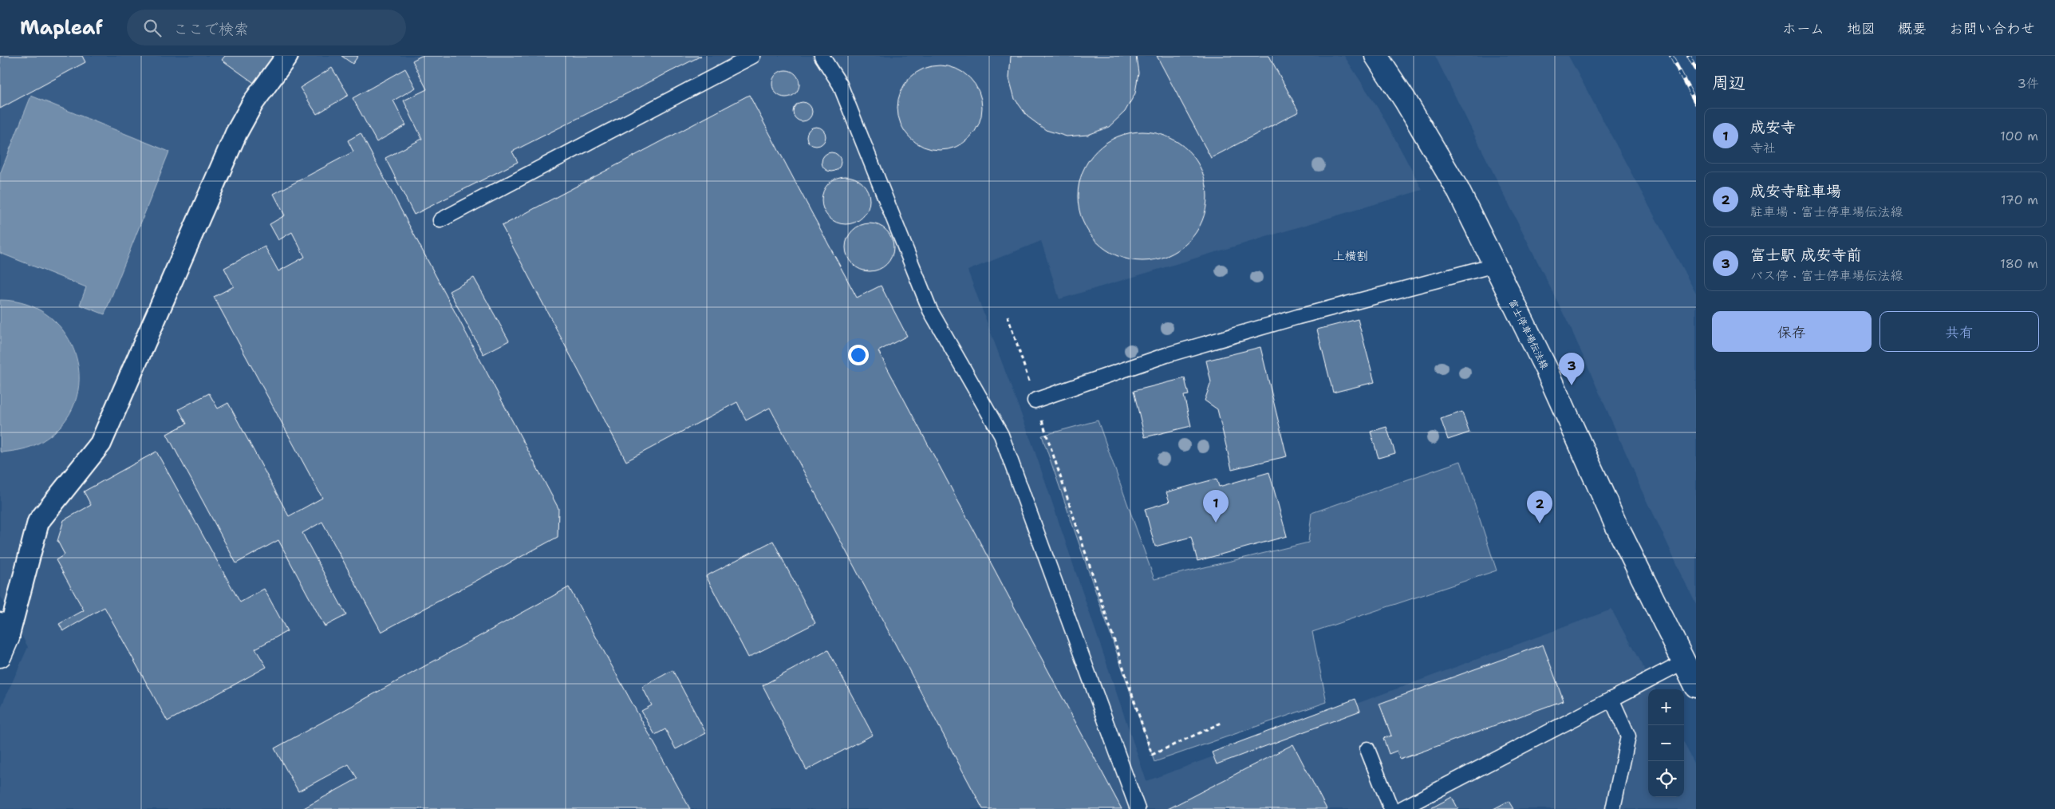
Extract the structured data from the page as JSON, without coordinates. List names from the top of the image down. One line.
{"streets":{"main road":["富士停車場伝法線"]},"districts":["上横割"],"page":{"header":"Mapleaf","search":"ここで検索","nav":["ホーム","地図","概要","お問い合わせ"],"heading":["周辺","3件"],"list":[{"mark":"1","name":"成安寺","note":"寺社","value":"100 m"},{"mark":"2","name":"成安寺駐車場","note":"駐車場 · 富士停車場伝法線","value":"170 m"},{"mark":"3","name":"富士駅 成安寺前","note":"バス停 · 富士停車場伝法線","value":"180 m"}],"buttons":["保存","共有"],"pins":["3","1","2"],"map_buttons":["+","−"]}}
